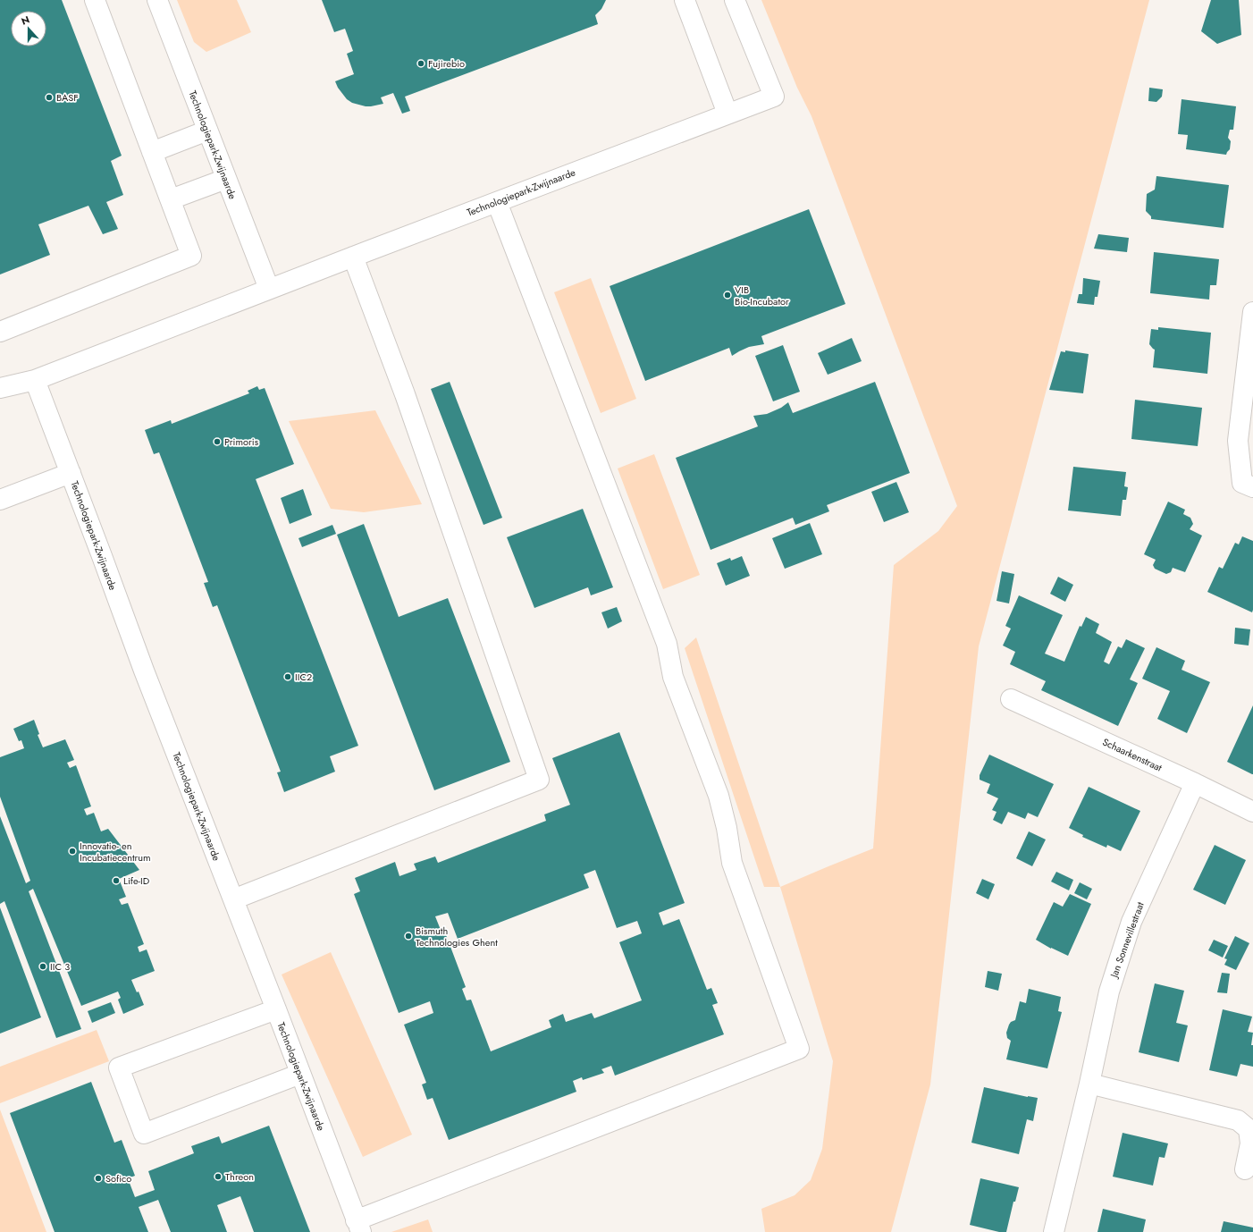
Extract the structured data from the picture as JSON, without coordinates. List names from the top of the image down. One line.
{"streets":{"street":["Technologiepark-Zwijnaarde","Schaarkenstraat","Jan Sonnevillestraat"]},"crossings":[["Schaarkenstraat","Jan Sonnevillestraat"]],"places":["Fujirebio","BASF","VIB Bio-Incubator","Primoris","IIC2","Innovatie- en Incubatiecentrum","Life-ID","Bismuth Technologies Ghent","IIC 3","Threon","Sofico"],"north":"top"}
